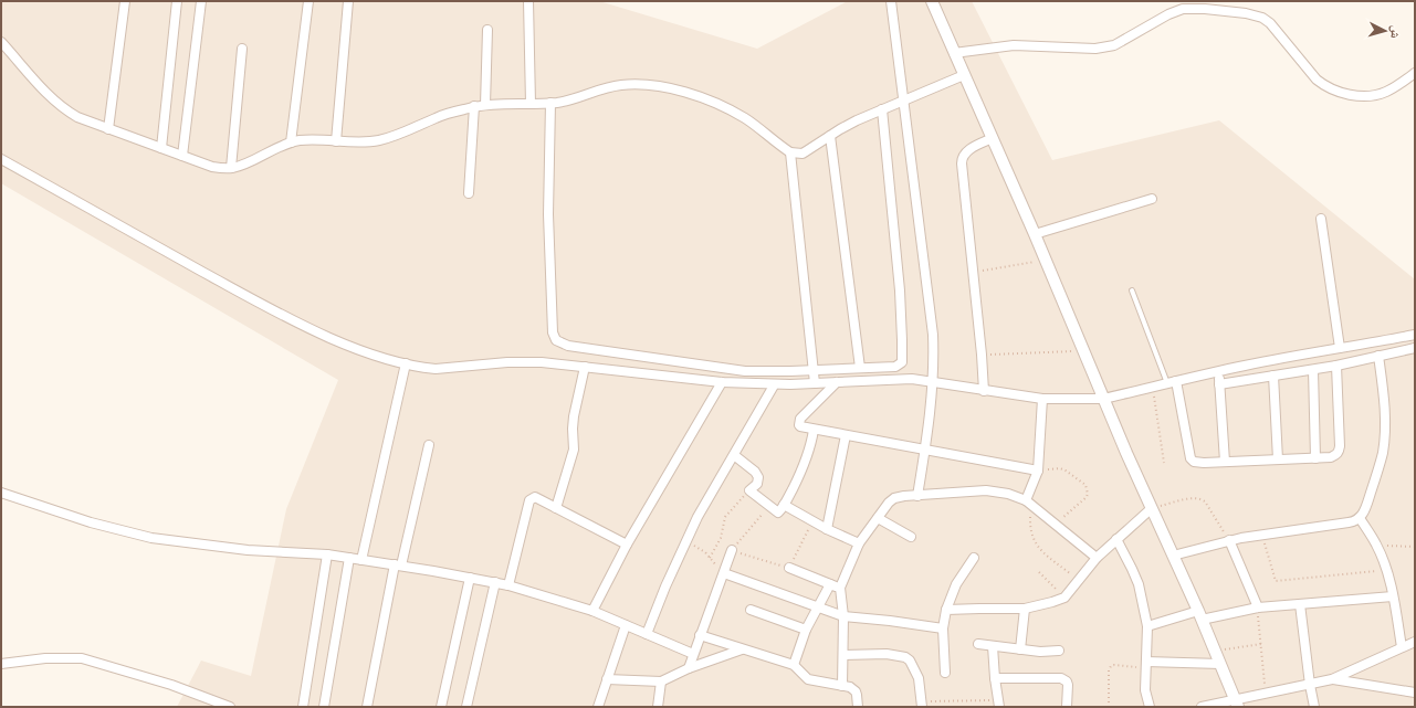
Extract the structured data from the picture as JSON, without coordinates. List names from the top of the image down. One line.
{"north":"right"}
